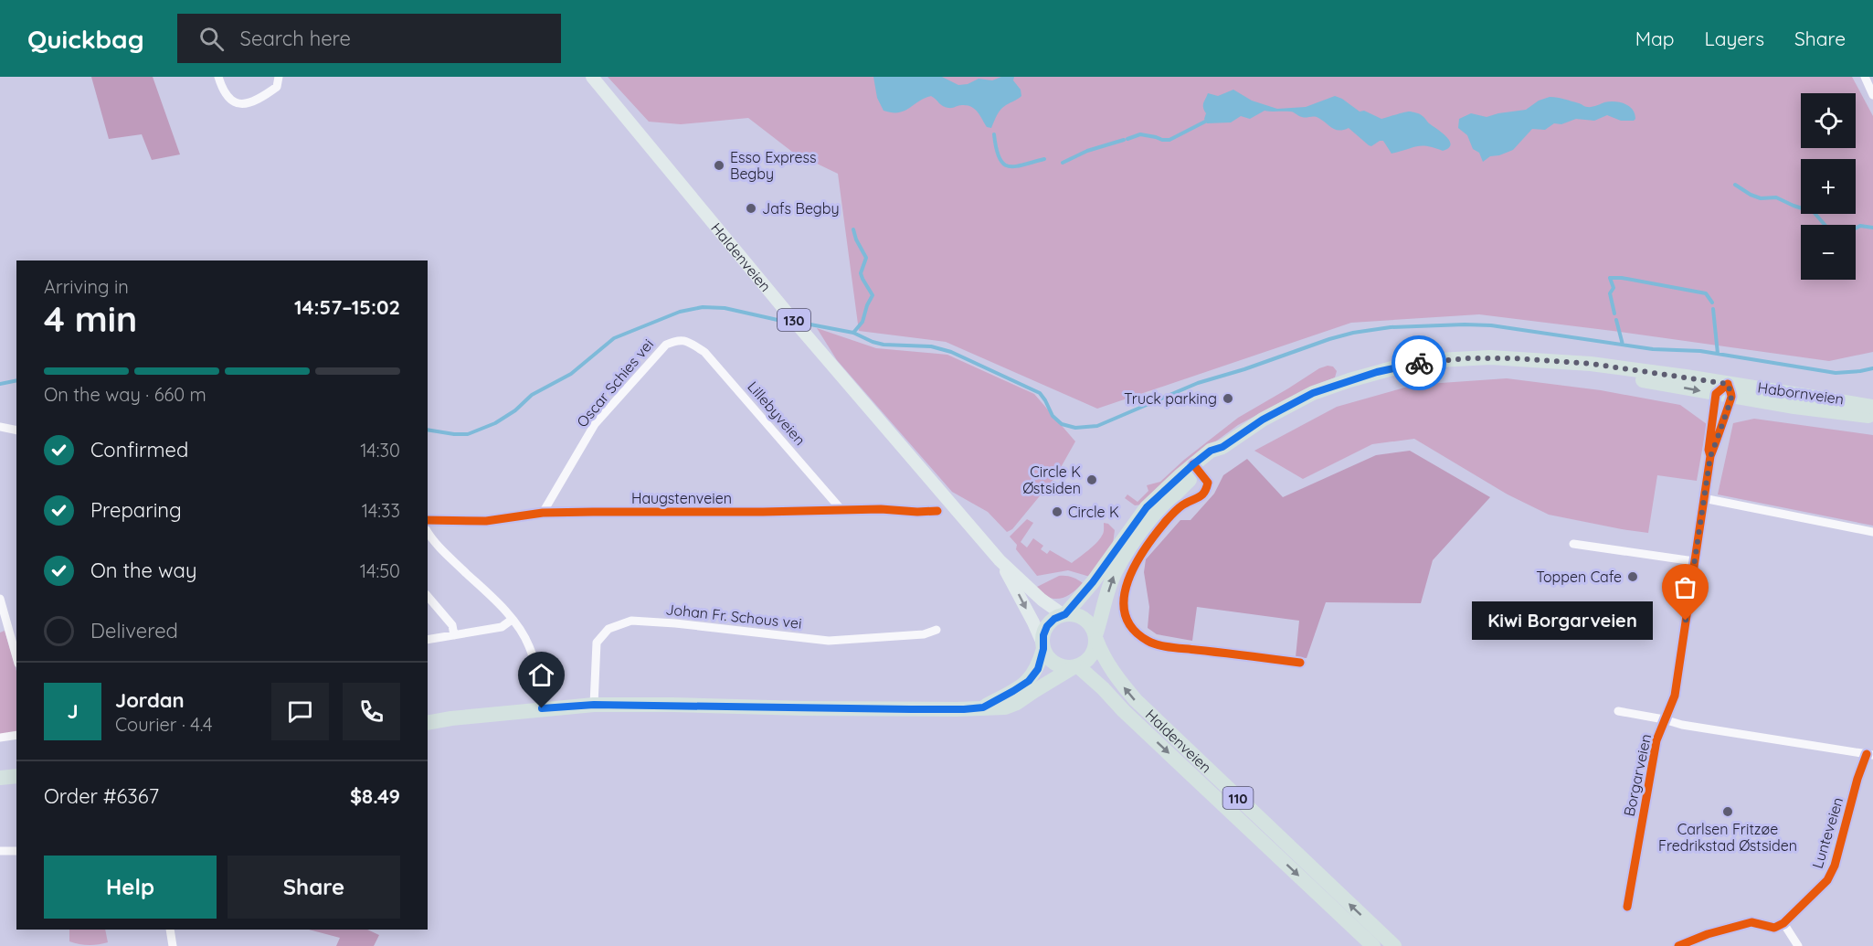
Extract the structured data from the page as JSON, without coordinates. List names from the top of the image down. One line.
{"streets":{"highway":["Haldenveien","Habornveien","110"],"main road":["130"],"street":["Oscar Schies vei","Lillebyveien","Haugstenveien","Johan Fr. Schous vei","Borgarveien","Lunteveien"]},"crossings":[["Haldenveien","Habornveien"],["Haldenveien","110"],["Oscar Schies vei","Lillebyveien"],["Oscar Schies vei","Haugstenveien"],["Habornveien","Borgarveien"],["Habornveien","110"],["Lillebyveien","Haugstenveien"],["Borgarveien","Lunteveien"]],"places":["Esso Express Begby","Jafs Begby","Truck parking","Circle K Østsiden","Circle K","Toppen Cafe","Kiwi Borgarveien","Carlsen Fritzøe Fredrikstad Østsiden"],"page":{"header":"Quickbag","search":"Search here","nav":["Map","Layers","Share"],"map_buttons":["+","−"],"heading":["4 min","Arriving in","14:57–15:02"],"panel":["Jordan","Courier · 4.4","Order #6367","$8.49"],"bar":"On the way · 660 m","list":[["Confirmed","14:30"],["Preparing","14:33"],["On the way","14:50"],"Delivered"],"bubble":"Kiwi Borgarveien","round":"J","buttons":["Help","Share"]}}
